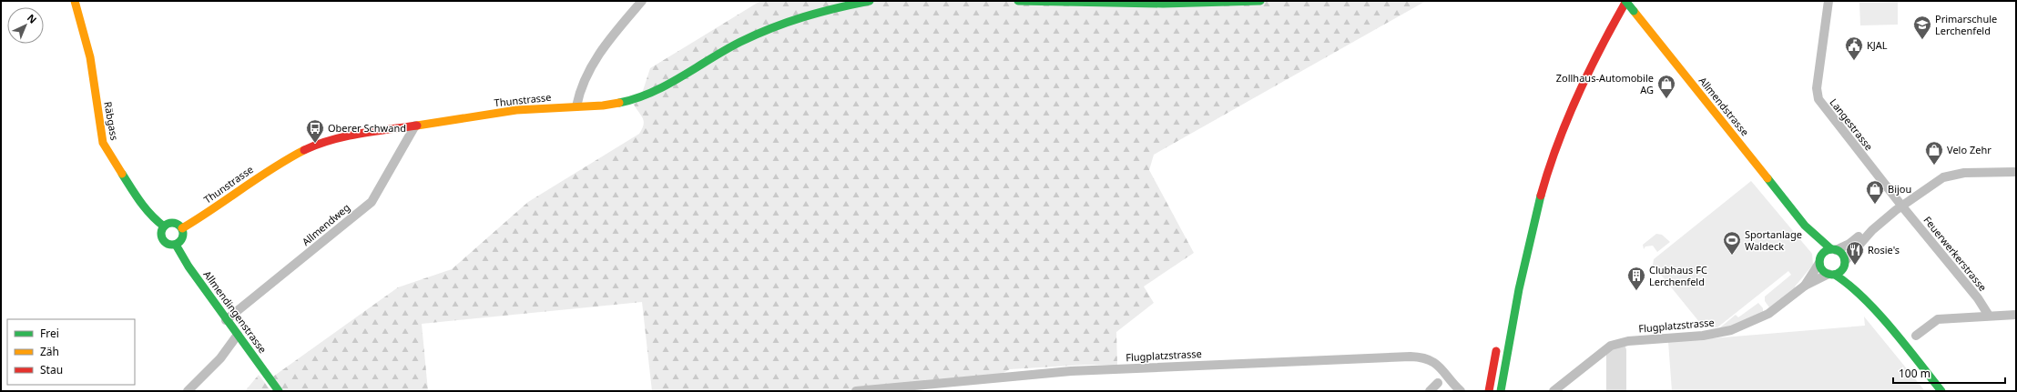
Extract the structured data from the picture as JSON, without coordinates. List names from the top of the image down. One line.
{"streets":{"main road":["Thunstrasse","Allmendstrasse","Räbgass","Allmendingenstrasse"],"street":["Langestrasse","Allmendweg","Feuerwerkerstrasse","Flugplatzstrasse"]},"crossings":[["Thunstrasse","Räbgass"],["Thunstrasse","Allmendweg"],["Thunstrasse","Allmendingenstrasse"],["Allmendstrasse","Flugplatzstrasse"],["Räbgass","Allmendingenstrasse"],["Langestrasse","Feuerwerkerstrasse"],["Allmendweg","Allmendingenstrasse"]],"places":{"school or university":["Primarschule Lerchenfeld"],"public building":["KJAL"],"shop":["Zollhaus-Automobile AG","Velo Zehr","Bijou"],"bus stop":["Oberer Schwand"],"sports":["Sportanlage Waldeck"],"restaurant":["Rosie's"],"building":["Clubhaus FC Lerchenfeld"]},"legend":["Frei","Zäh","Stau"],"scale_bar":"100 m","north":"top right"}
